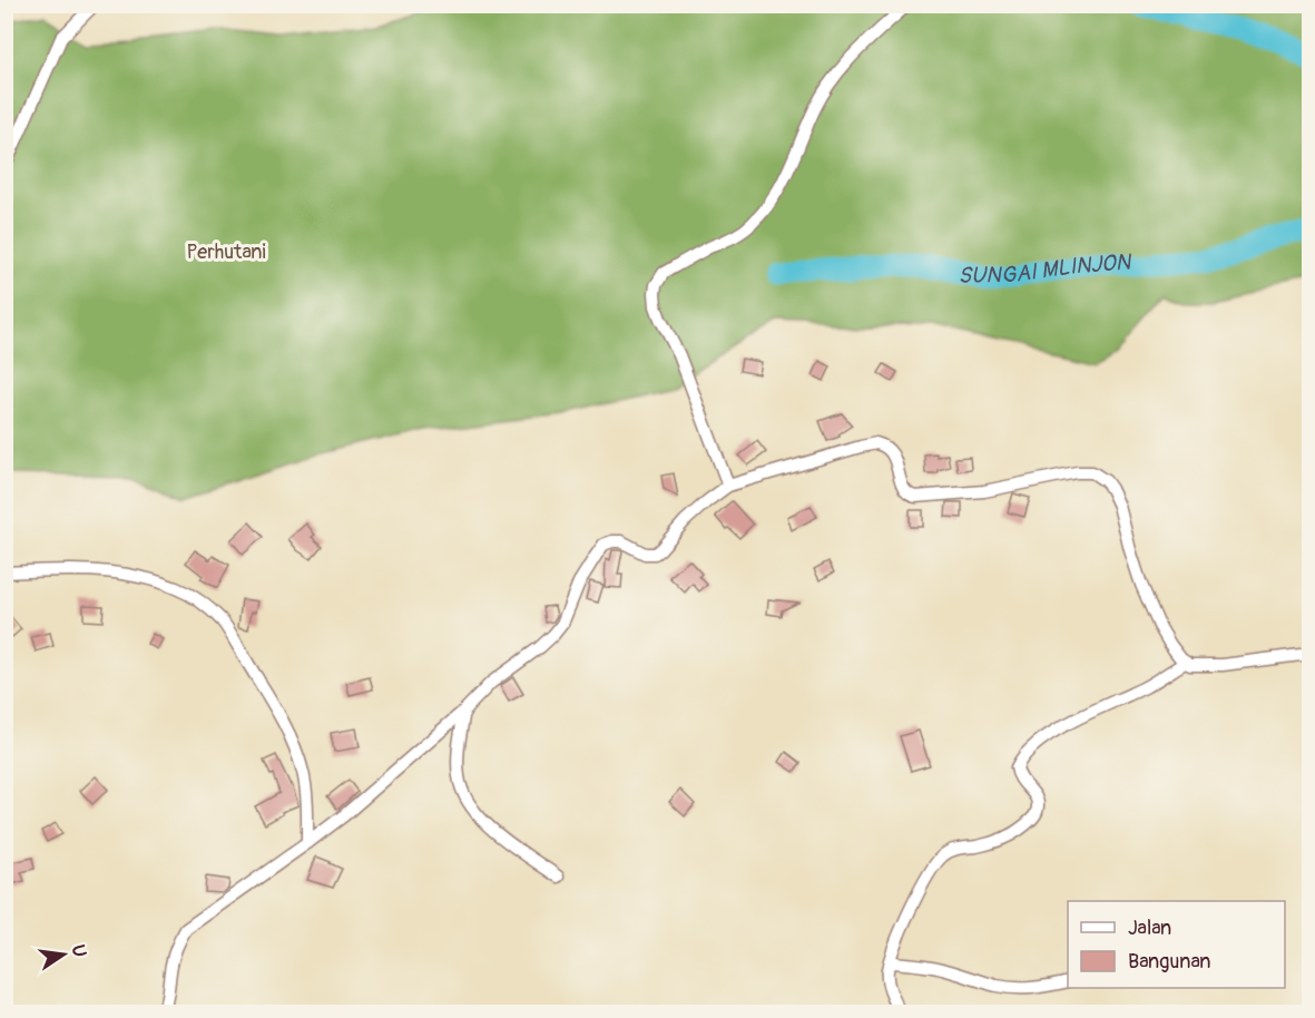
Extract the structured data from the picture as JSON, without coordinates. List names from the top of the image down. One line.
{"water":["SUNGAI MLINJON"],"parks":["Perhutani"],"legend":["Jalan","Bangunan"],"north":"right"}
